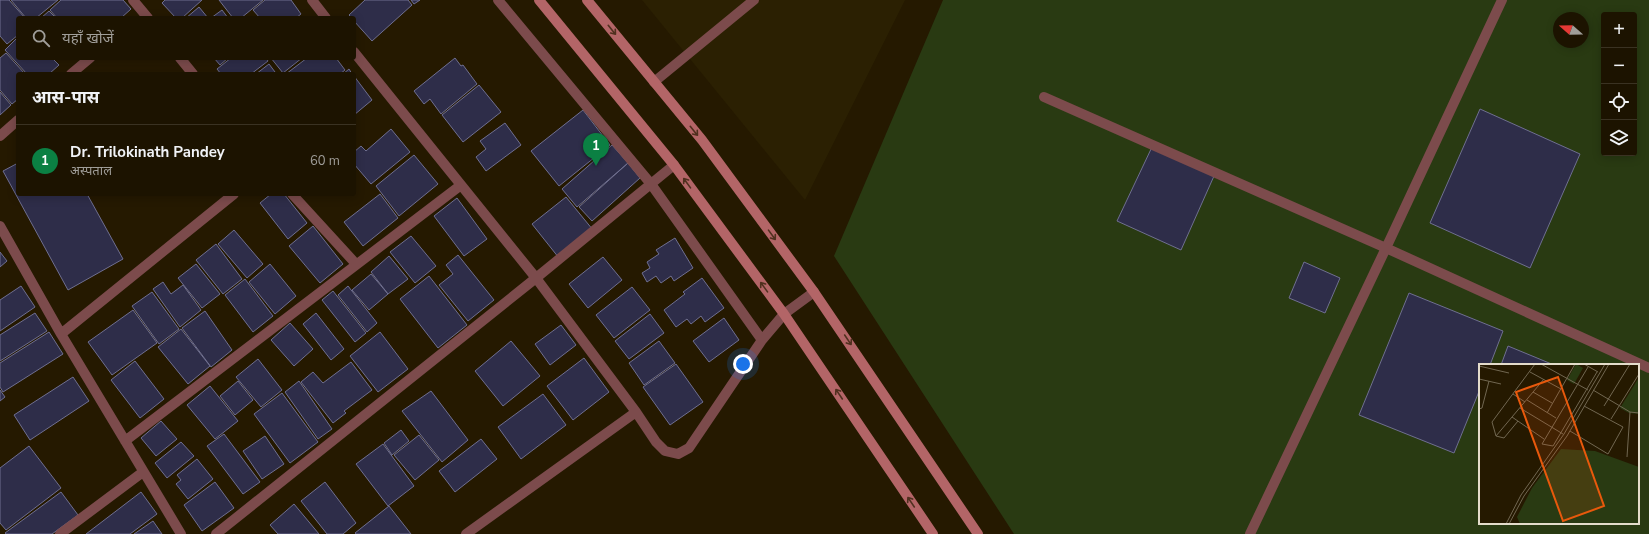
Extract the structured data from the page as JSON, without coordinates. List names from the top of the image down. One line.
{"north":"left","page":{"map_buttons":["+","−"],"search":"यहाँ खोजें","heading":"आस-पास","list":[{"mark":"1","name":"Dr. Trilokinath Pandey","note":"अस्पताल","value":"60 m"}],"pins":"1"}}
